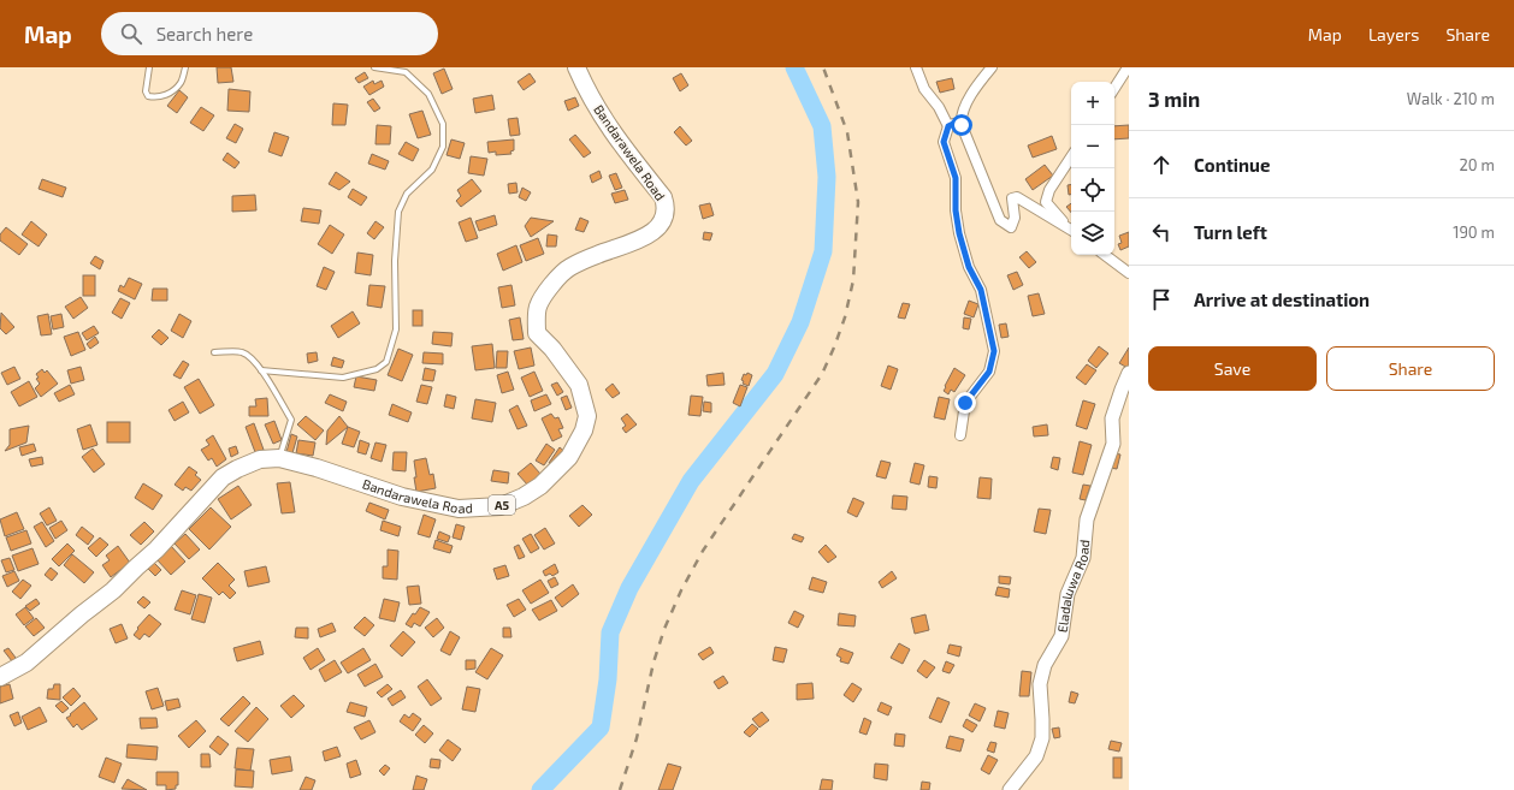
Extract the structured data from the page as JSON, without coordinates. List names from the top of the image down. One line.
{"streets":{"highway":["Bandarawela Road","A5"],"street":["Eladaluwa Road"]},"page":{"header":"Map","search":"Search here","nav":["Map","Layers","Share"],"heading":["3 min","Walk · 210 m"],"map_buttons":["+","−"],"list":[["Continue","20 m"],["Turn left","190 m"],"Arrive at destination"],"buttons":["Save","Share"]}}
